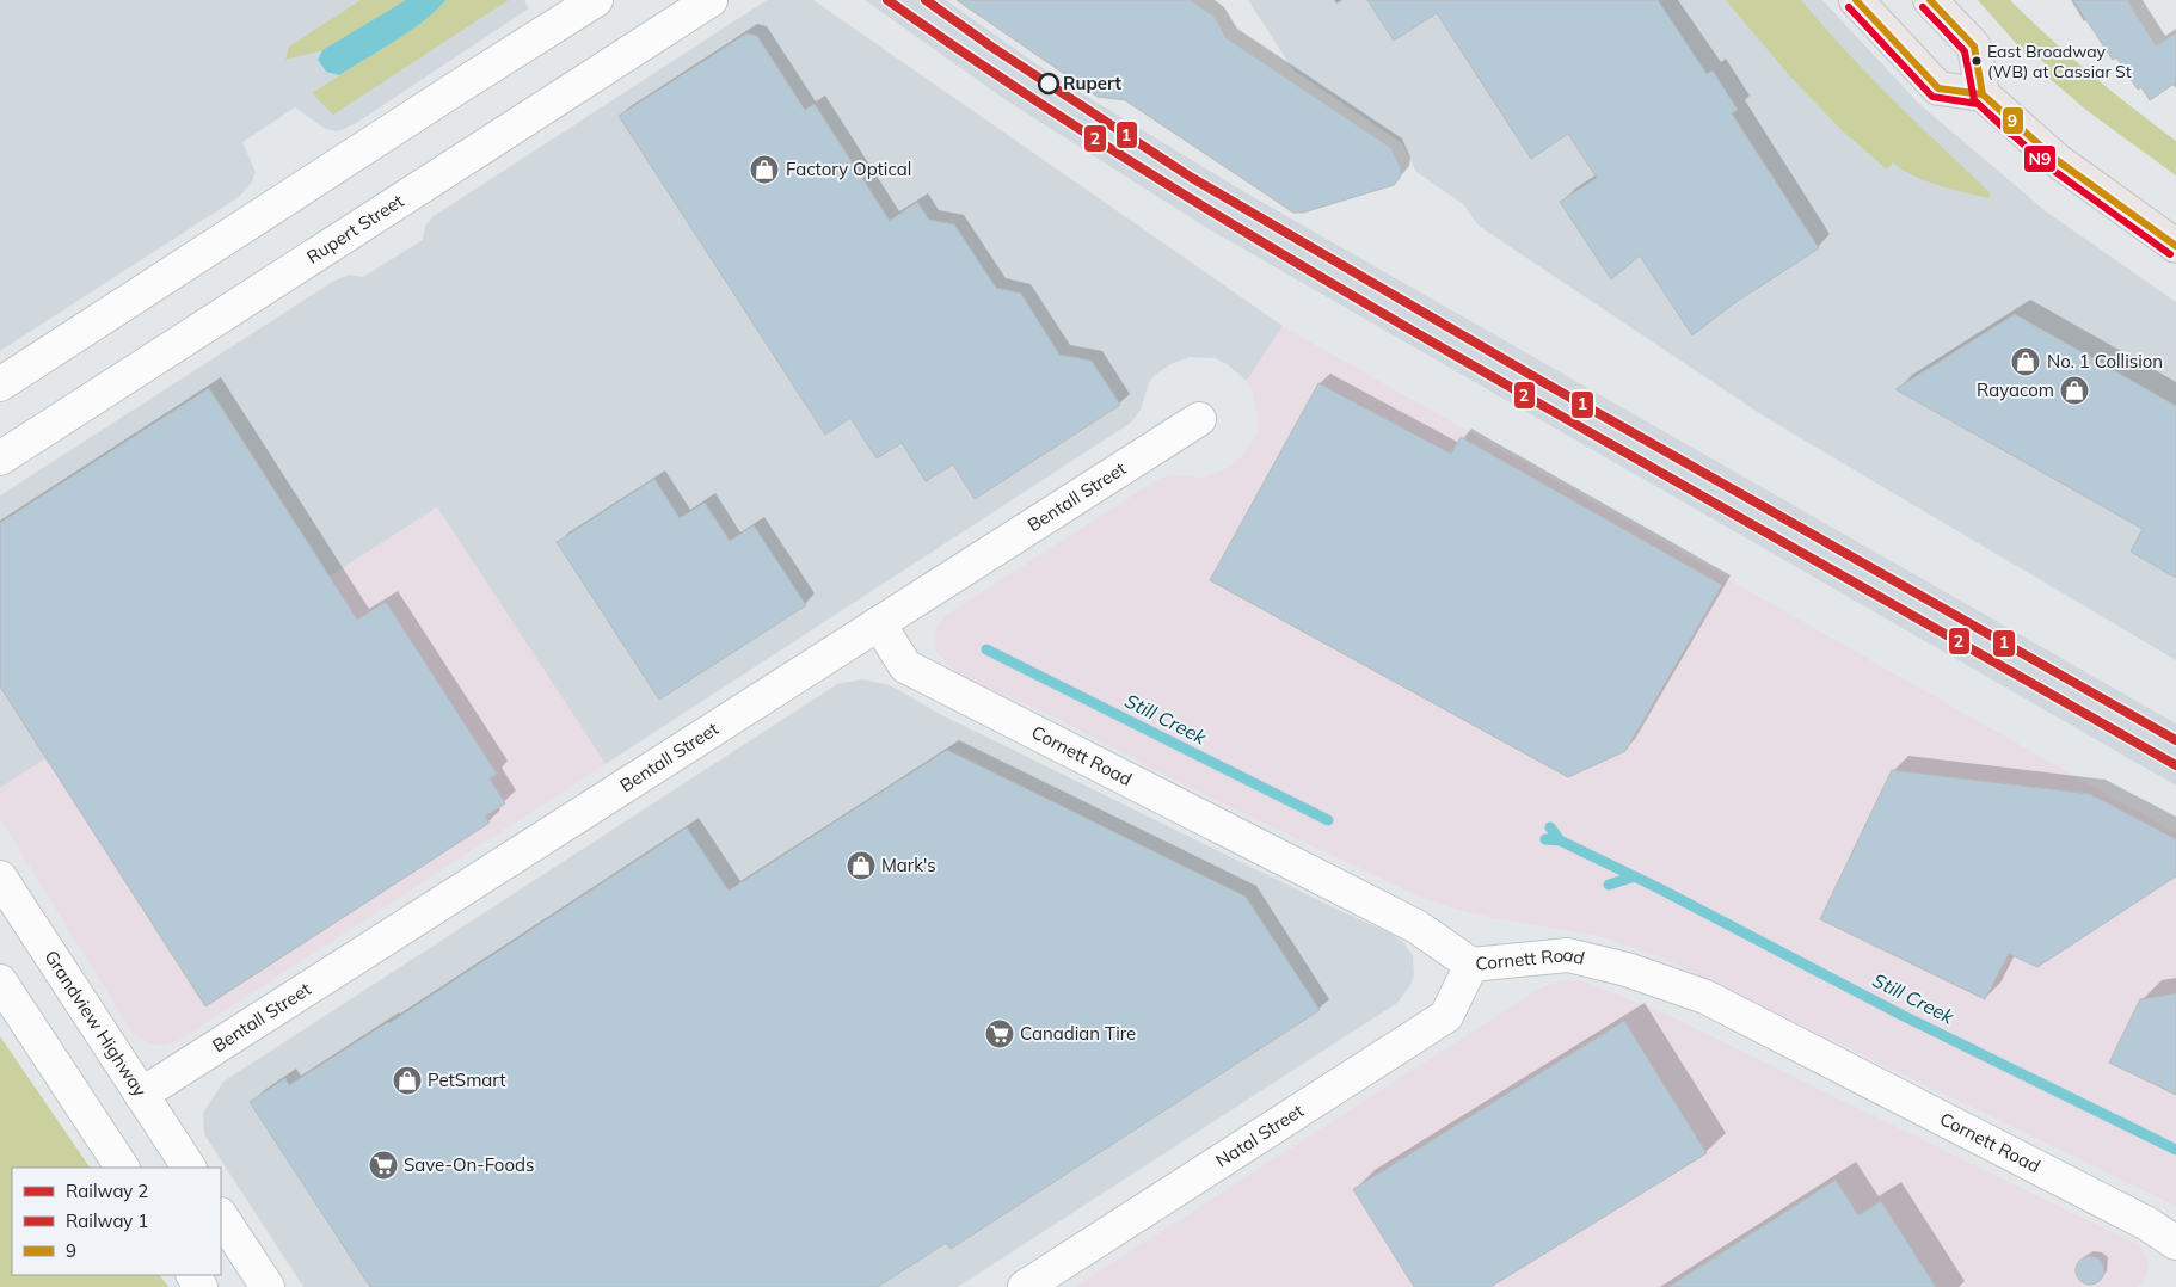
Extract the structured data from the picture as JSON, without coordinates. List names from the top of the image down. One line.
{"streets":{"street":["Rupert Street","Bentall Street","Cornett Road","Grandview Highway","Natal Street"]},"crossings":[["Bentall Street","Cornett Road"],["Bentall Street","Grandview Highway"],["Cornett Road","Natal Street"]],"water":["Still Creek"],"places":{"other":["East Broadway (WB) at Cassiar St","Rupert"],"shop":["Factory Optical","No. 1 Collision","Rayacom","Mark's","PetSmart"],"supermarket":["Canadian Tire","Save-On-Foods"]},"lines":["rail line 2","rail line 1","transit line 9","transit line N9"],"legend":["Railway 2","Railway 1","9"]}
